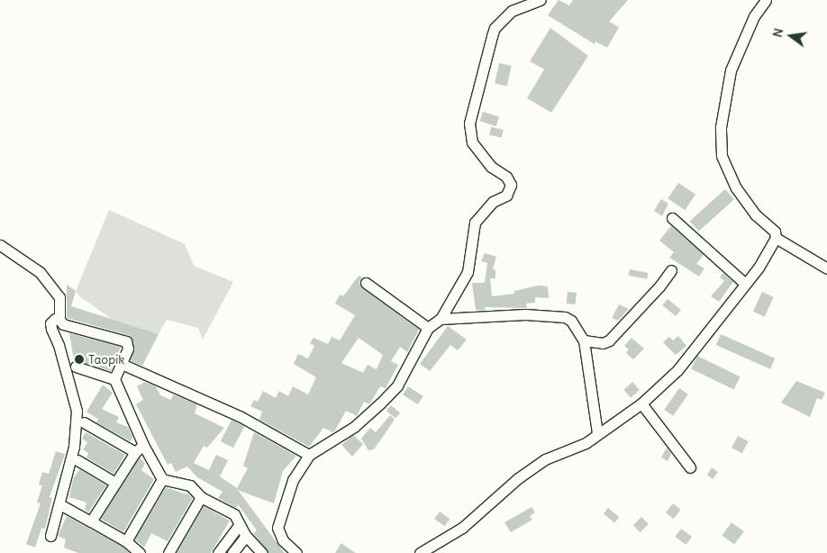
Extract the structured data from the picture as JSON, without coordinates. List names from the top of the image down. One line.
{"places":["Taopik"],"north":"left"}
